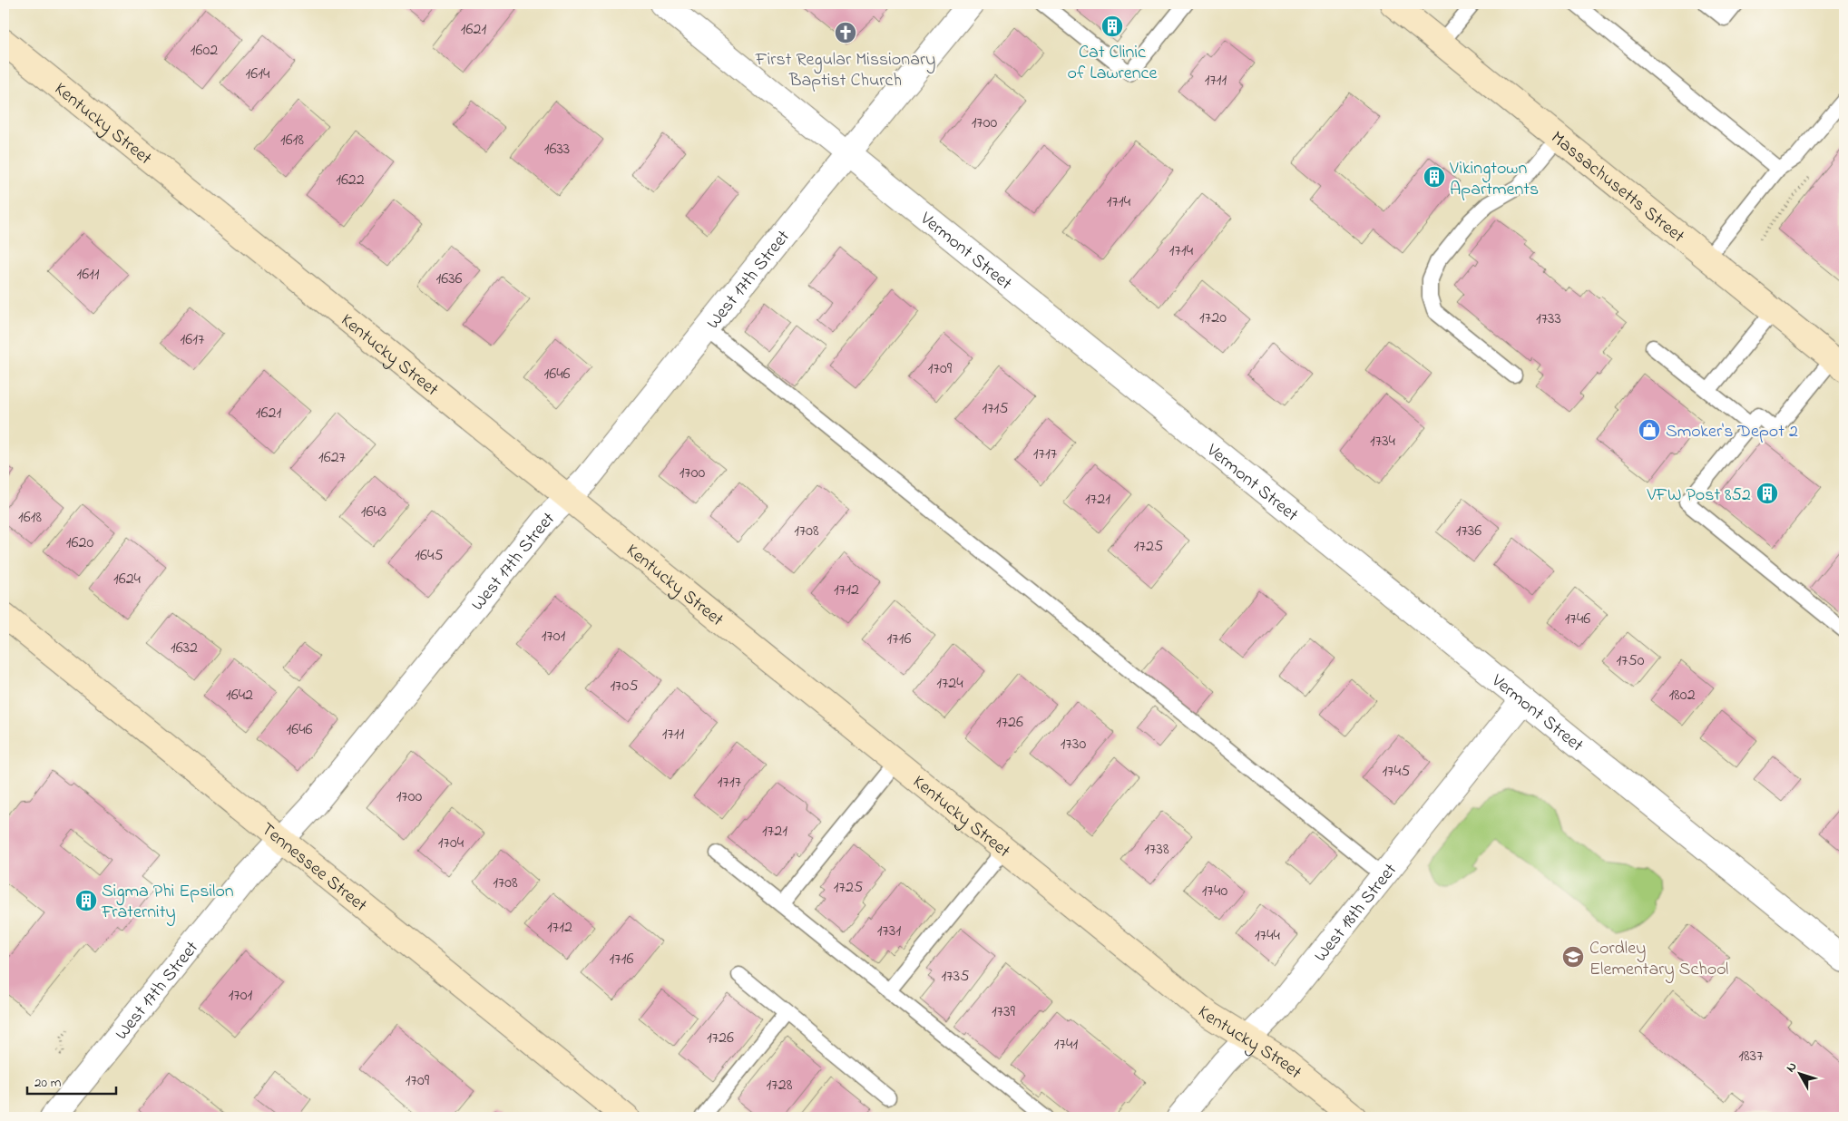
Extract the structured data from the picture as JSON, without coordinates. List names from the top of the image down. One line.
{"streets":{"main road":["Kentucky Street","Massachusetts Street","Tennessee Street"],"street":["Vermont Street","West 17th Street","West 18th Street"]},"crossings":[["Kentucky Street","West 17th Street"],["Kentucky Street","West 18th Street"],["Vermont Street","West 17th Street"],["Vermont Street","West 18th Street"],["West 17th Street","Tennessee Street"]],"places":{"building":["Cat Clinic of Lawrence","Vikingtown Apartments","VFW Post 852","Sigma Phi Epsilon Fraternity"],"church":["First Regular Missionary Baptist Church"],"shop":["Smoker's Depot 2"],"school or university":["Cordley Elementary School"]},"house_numbers":["1621","1602","1614","1711","1700","1618","1633","1622","1714","1714","1611","1636","1720","1733","1617","1709","1646","1715","1621","1734","1717","1627","1700","1721","1643","1618","1708","1736","1620","1725","1645","1624","1712","1746","1701","1716","1632","1750","1724","1705","1642","1802","1726","1646","1711","1730","1745","1717","1700","1721","1704","1738","1708","1725","1740","1712","1731","1744","1716","1735","1701","1739","1726","1741","1837","1709","1728"],"scale_bar":"20 m","north":"top left"}
